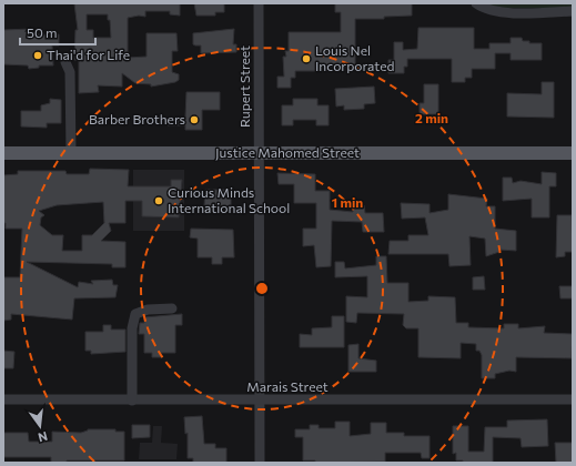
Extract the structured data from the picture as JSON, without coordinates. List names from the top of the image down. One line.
{"streets":{"main road":["Justice Mahomed Street"],"street":["Rupert Street","Marais Street"]},"crossings":[["Rupert Street","Justice Mahomed Street"],["Rupert Street","Marais Street"]],"places":["Thai'd for Life","Louis Nel Incorporated","Barber Brothers","Curious Minds International School"],"scale_bar":"50 m","north":"bottom","rings":["2 min","1 min"]}
